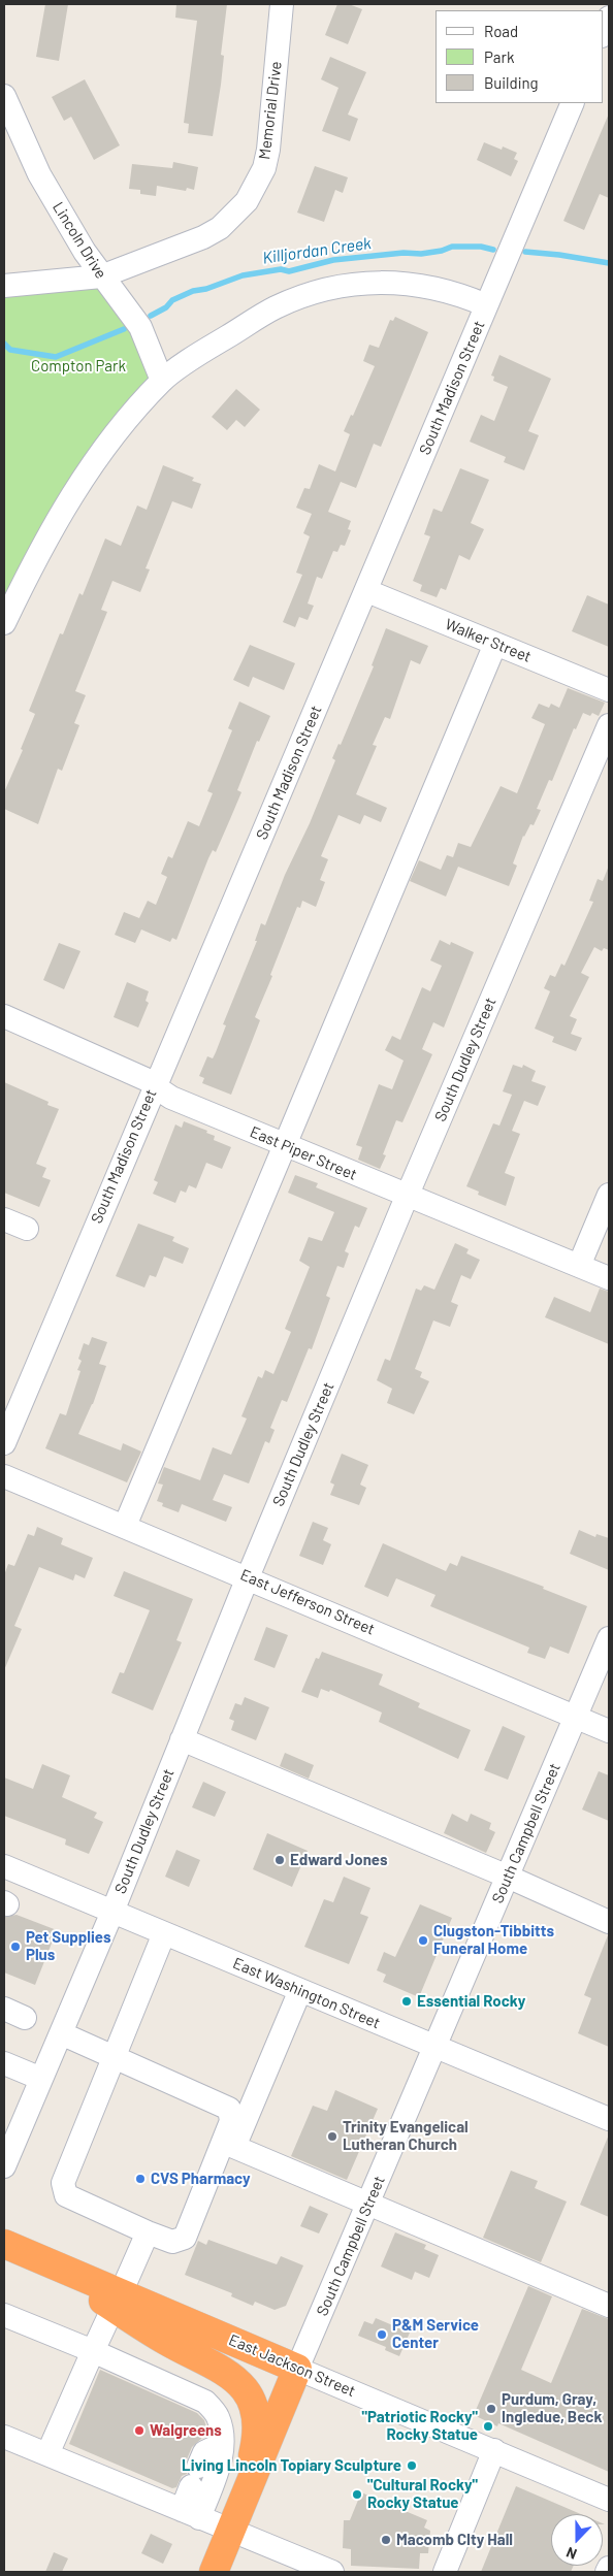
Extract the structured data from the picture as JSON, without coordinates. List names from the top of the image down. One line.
{"streets":{"highway":["East Jackson Street"],"street":["Memorial Drive","Lincoln Drive","South Madison Street","Walker Street","South Dudley Street","East Piper Street","East Jefferson Street","South Campbell Street","East Washington Street"]},"crossings":[["Memorial Drive","Lincoln Drive"],["South Madison Street","Walker Street"],["South Madison Street","East Piper Street"],["South Dudley Street","East Piper Street"],["South Dudley Street","East Jefferson Street"],["South Dudley Street","East Washington Street"],["East Jefferson Street","South Campbell Street"],["South Campbell Street","East Washington Street"],["South Campbell Street","East Jackson Street"]],"water":["Killjordan Creek"],"parks":["Compton Park"],"places":["Edward Jones","Clugston-Tibbitts Funeral Home","Pet Supplies Plus","Essential Rocky","Trinity Evangelical Lutheran Church","CVS Pharmacy","P&M Service Center","Purdum, Gray, Ingledue, Beck","\"Patriotic Rocky\" Rocky Statue","Walgreens","Living Lincoln Topiary Sculpture","\"Cultural Rocky\" Rocky Statue","Macomb CIty Hall"],"legend":["Road","Park","Building"],"north":"bottom"}
